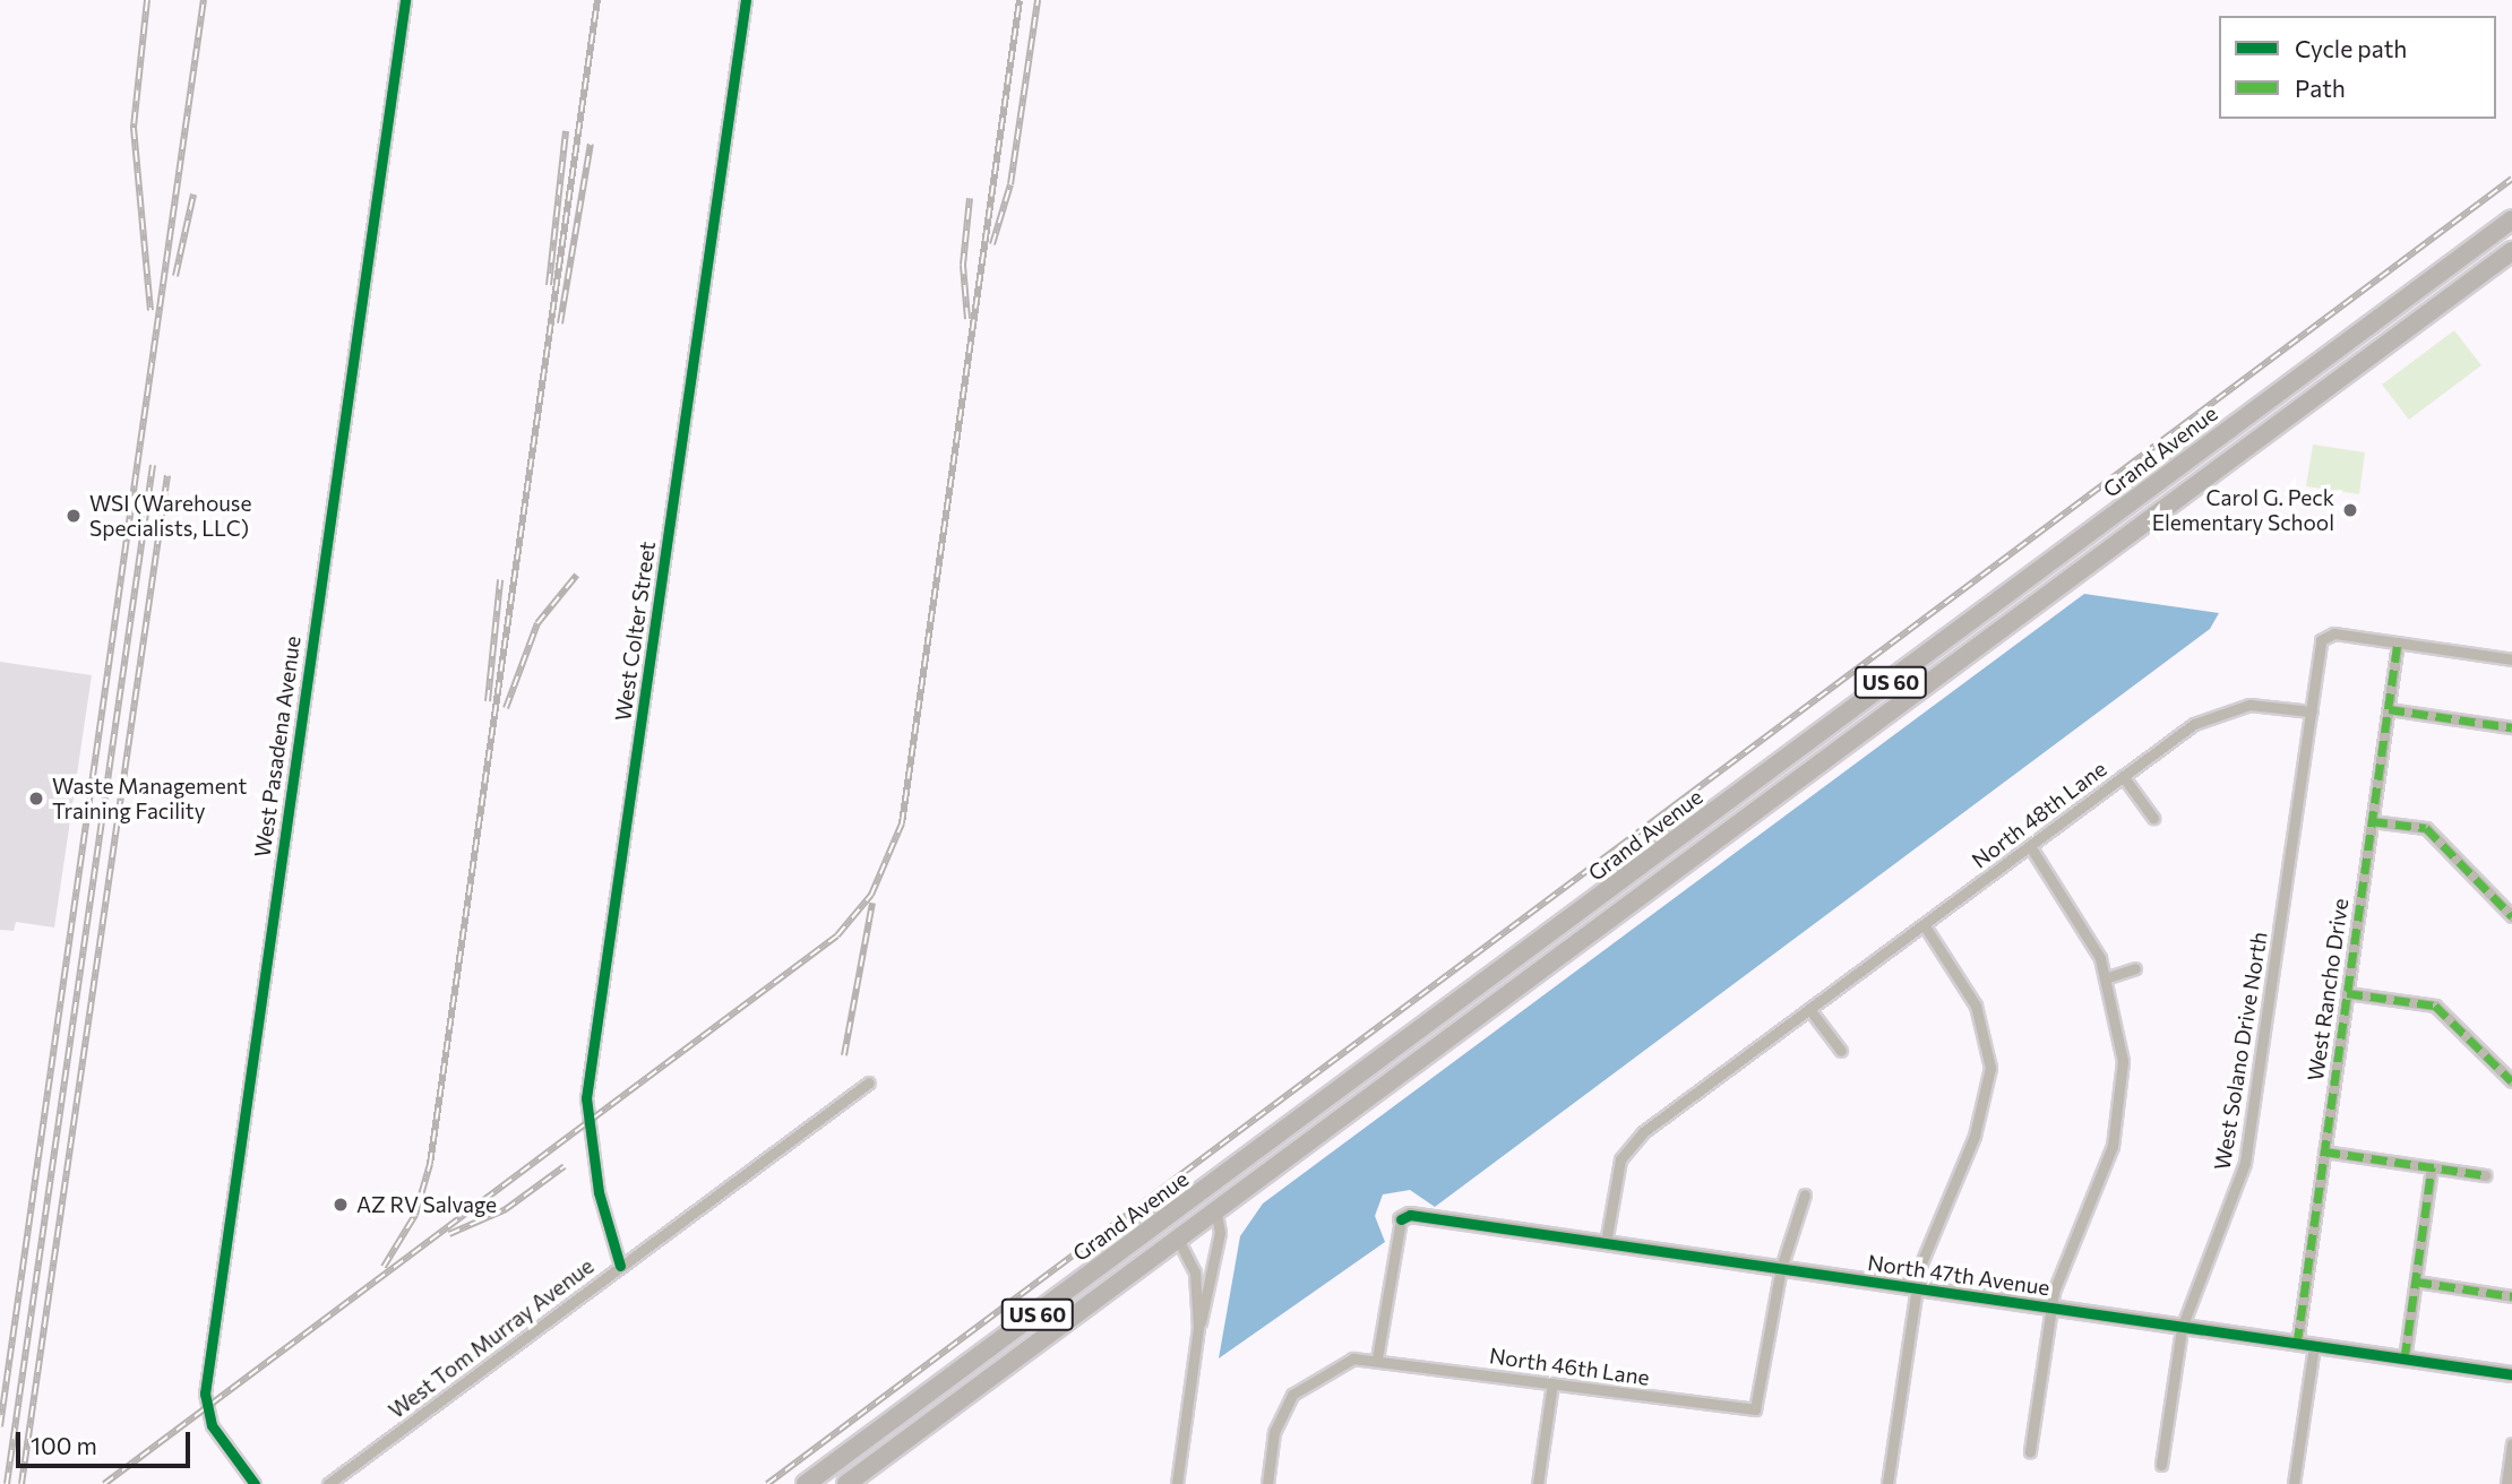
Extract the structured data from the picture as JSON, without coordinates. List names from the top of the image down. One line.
{"streets":{"highway":["Grand Avenue","US 60"],"street":["West Colter Street","West Pasadena Avenue","North 48th Lane","West Rancho Drive","West Solano Drive North","North 47th Avenue","West Tom Murray Avenue","North 46th Lane"]},"crossings":[["West Colter Street","West Tom Murray Avenue"],["North 48th Lane","West Solano Drive North"],["North 48th Lane","North 47th Avenue"],["West Rancho Drive","West Solano Drive North"],["West Rancho Drive","North 47th Avenue"],["West Solano Drive North","North 47th Avenue"],["North 47th Avenue","North 46th Lane"]],"places":["Carol G. Peck Elementary School","WSI (Warehouse Specialists, LLC)","Waste Management Training Facility","AZ RV Salvage"],"legend":["Cycle path","Path"],"scale_bar":"100 m"}
